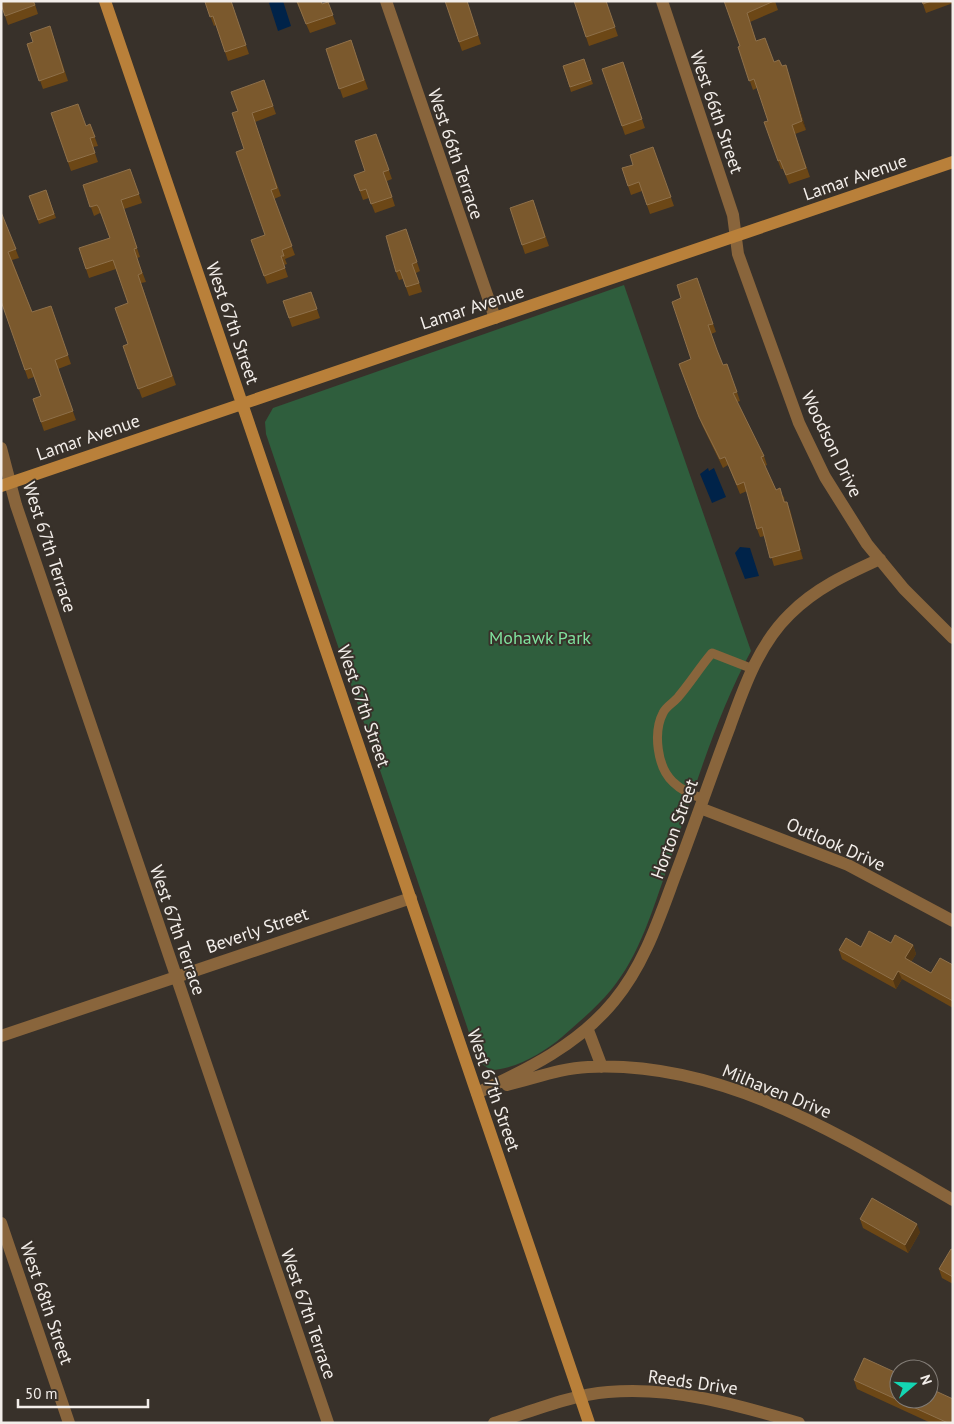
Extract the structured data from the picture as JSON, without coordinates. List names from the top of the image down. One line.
{"streets":{"street":["West 66th Street","West 66th Terrace","Lamar Avenue","West 67th Street","Woodson Drive","West 67th Terrace","Horton Street","Outlook Drive","Beverly Street","Milhaven Drive","West 68th Street","Reeds Drive"]},"crossings":[["West 66th Street","Lamar Avenue"],["West 66th Street","Woodson Drive"],["West 66th Terrace","Lamar Avenue"],["Lamar Avenue","West 67th Street"],["Lamar Avenue","Woodson Drive"],["Lamar Avenue","West 67th Terrace"],["West 67th Street","Horton Street"],["West 67th Street","Beverly Street"],["West 67th Street","Milhaven Drive"],["West 67th Street","Reeds Drive"],["Woodson Drive","Horton Street"],["West 67th Terrace","Beverly Street"],["Horton Street","Outlook Drive"],["Horton Street","Milhaven Drive"]],"parks":["Mohawk Park"],"scale_bar":"50 m","north":"right"}
